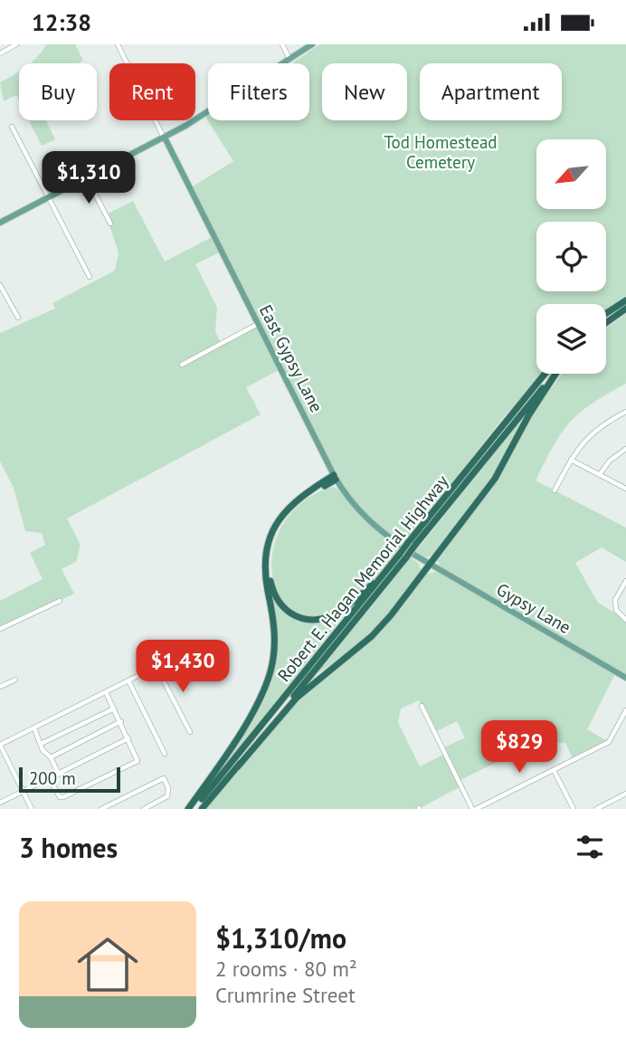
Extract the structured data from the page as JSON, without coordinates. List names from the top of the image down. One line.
{"streets":{"highway":["Robert E. Hagan Memorial Highway"],"main road":["East Gypsy Lane","Gypsy Lane"]},"crossings":[["East Gypsy Lane","Gypsy Lane"]],"parks":["Tod Homestead Cemetery"],"scale_bar":"200 m","north":"bottom left","page":{"status":"12:38","chip":["Buy","Rent","Filters","New","Apartment"],"price":["$1,310","$1,430","$829"],"scale":"200 m","heading":"3 homes","list":[{"name":"$1,310/mo","note":"2 rooms · 80 m² · Crumrine Street"}]}}
